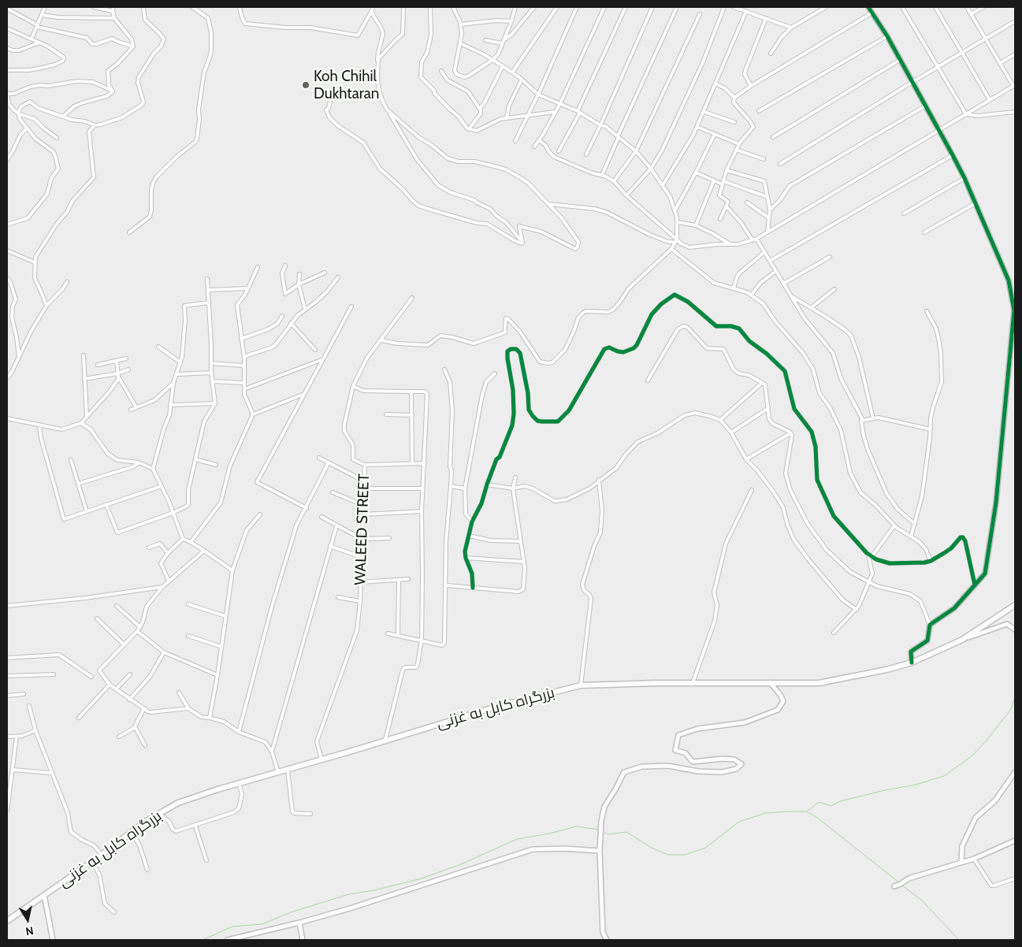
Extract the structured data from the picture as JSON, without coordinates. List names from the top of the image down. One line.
{"streets":{"highway":["بزرگراه کابل به غزنی"],"street":["WALEED STREET"]},"crossings":[["WALEED STREET","بزرگراه کابل به غزنی"]],"places":["Koh Chihil Dukhtaran"],"north":"bottom"}
